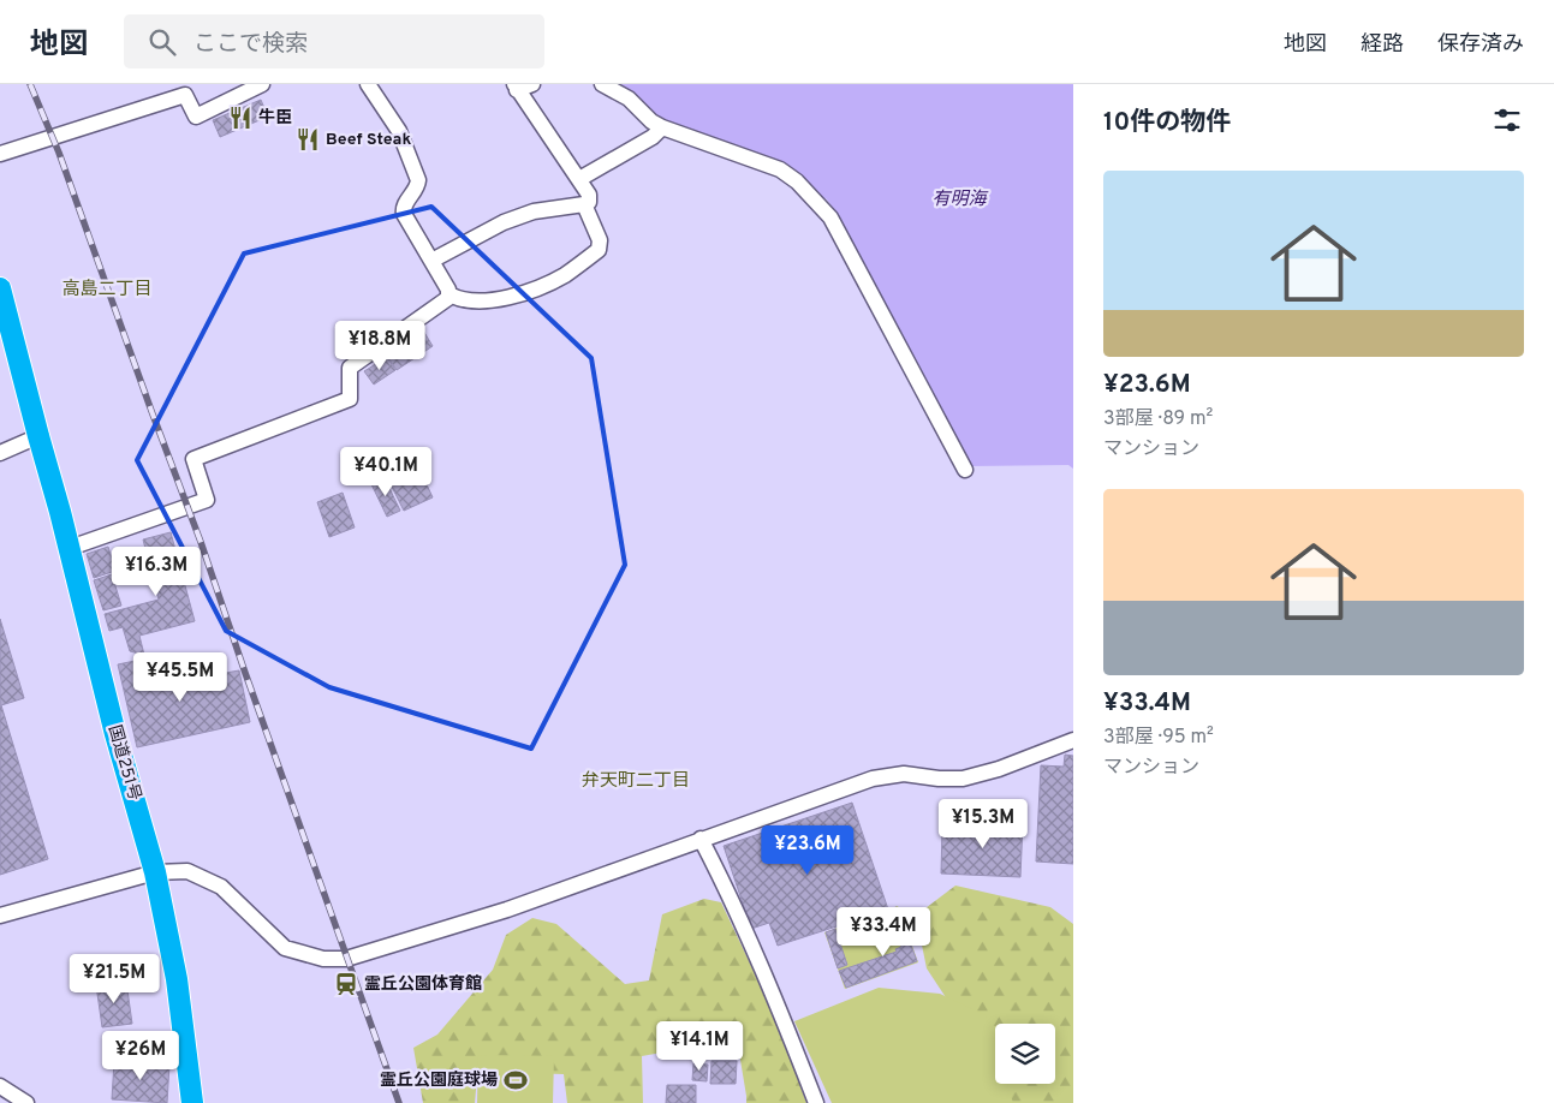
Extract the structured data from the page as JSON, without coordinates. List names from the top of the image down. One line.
{"streets":{"highway":["国道251号"]},"districts":["高島二丁目","弁天町二丁目"],"water":["有明海"],"places":{"restaurant":["牛臣","Beef Steak"],"station":["霊丘公園体育館"],"sports":["霊丘公園庭球場"]},"page":{"header":"地図","search":"ここで検索","nav":["地図","経路","保存済み"],"heading":"10件の物件","list":[{"name":"¥23.6M","note":"3部屋 · 89 m² · マンション"},{"name":"¥33.4M","note":"3部屋 · 95 m² · マンション"}],"price":["¥18.8M","¥40.1M","¥16.3M","¥45.5M","¥15.3M","¥23.6M","¥33.4M","¥21.5M","¥14.1M","¥26M"]}}
